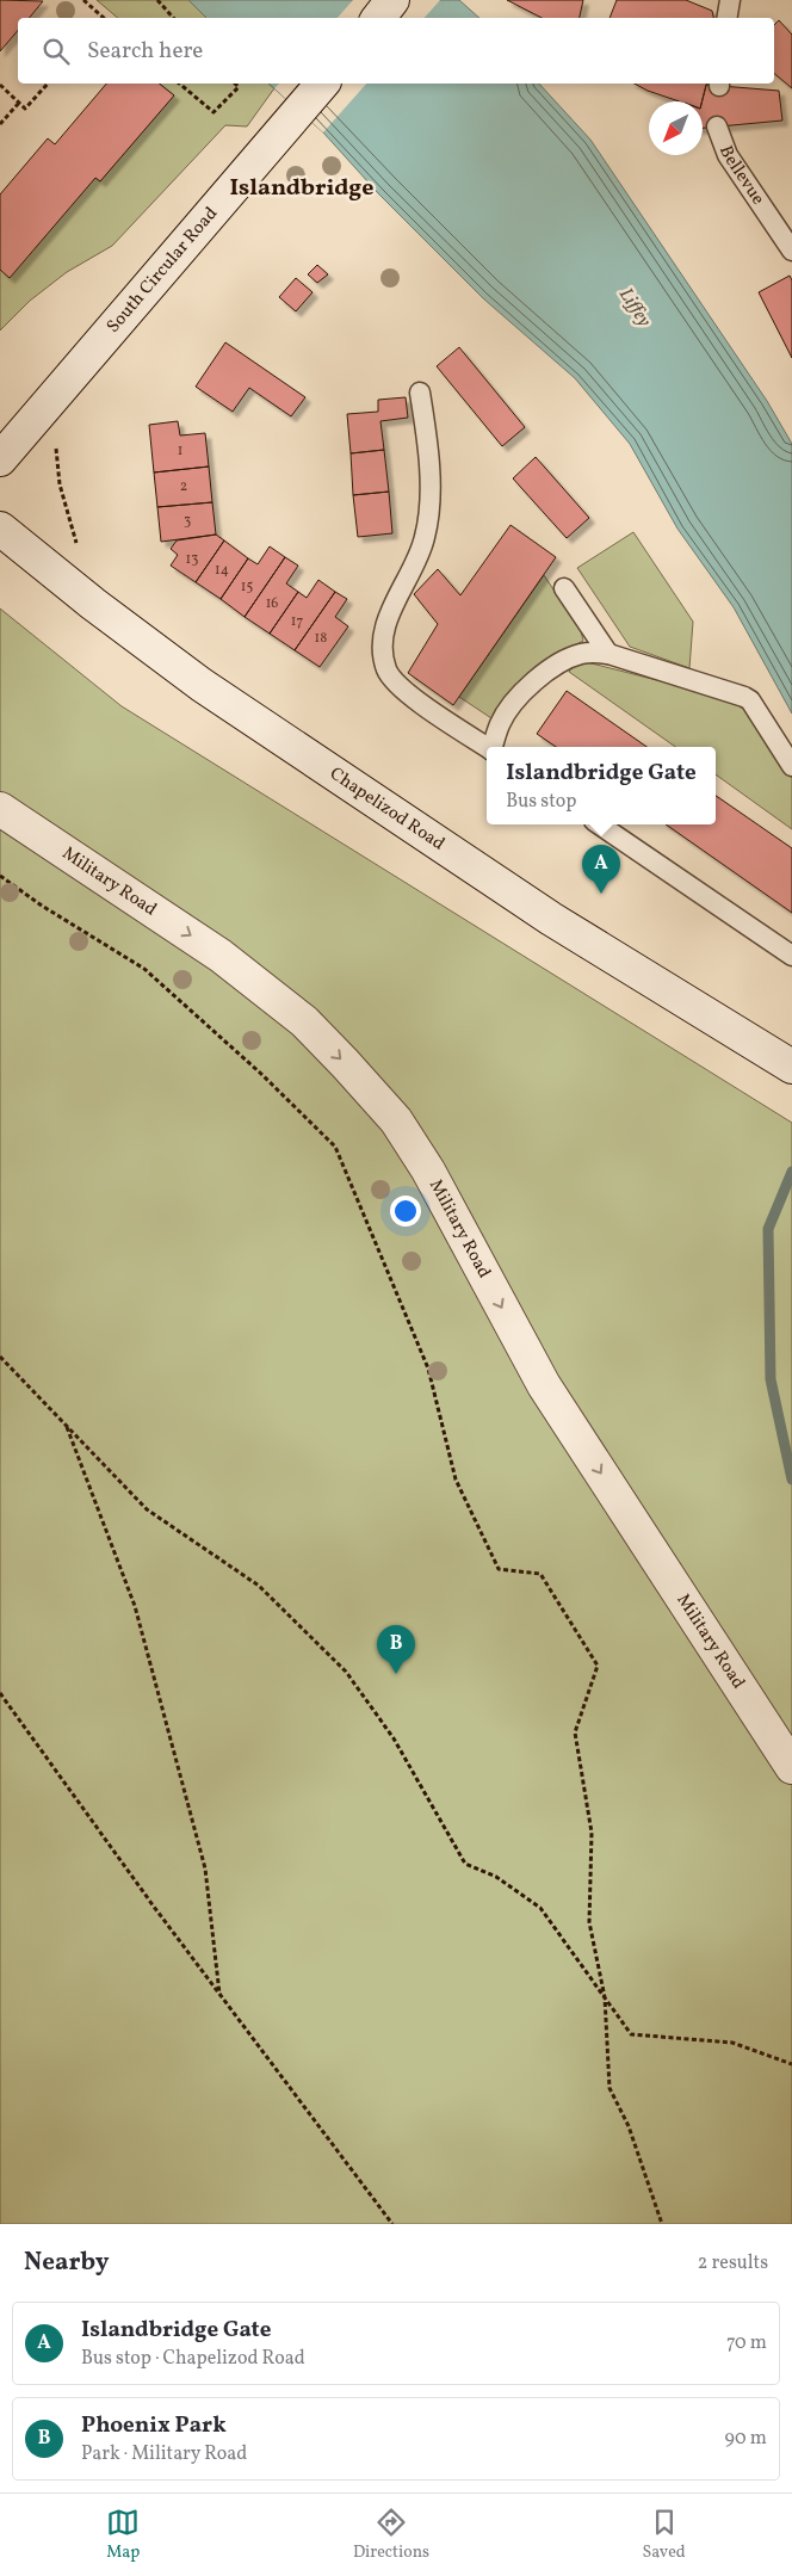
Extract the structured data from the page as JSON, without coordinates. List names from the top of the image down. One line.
{"streets":{"main road":["South Circular Road","Chapelizod Road","Military Road"],"lane":["Bellevue"]},"one_way":["Military Road"],"districts":["Islandbridge"],"water":["Liffey"],"house_numbers":["1","2","3","13","14","15","16","17","18"],"north":"bottom left","page":{"search":"Search here","popup":["Islandbridge Gate","Bus stop"],"pins":["A","B"],"heading":["Nearby","2 results"],"list":[{"mark":"A","name":"Islandbridge Gate","note":"Bus stop · Chapelizod Road","value":"70 m"},{"mark":"B","name":"Phoenix Park","note":"Park · Military Road","value":"90 m"}],"nav":["Map","Directions","Saved"]}}
